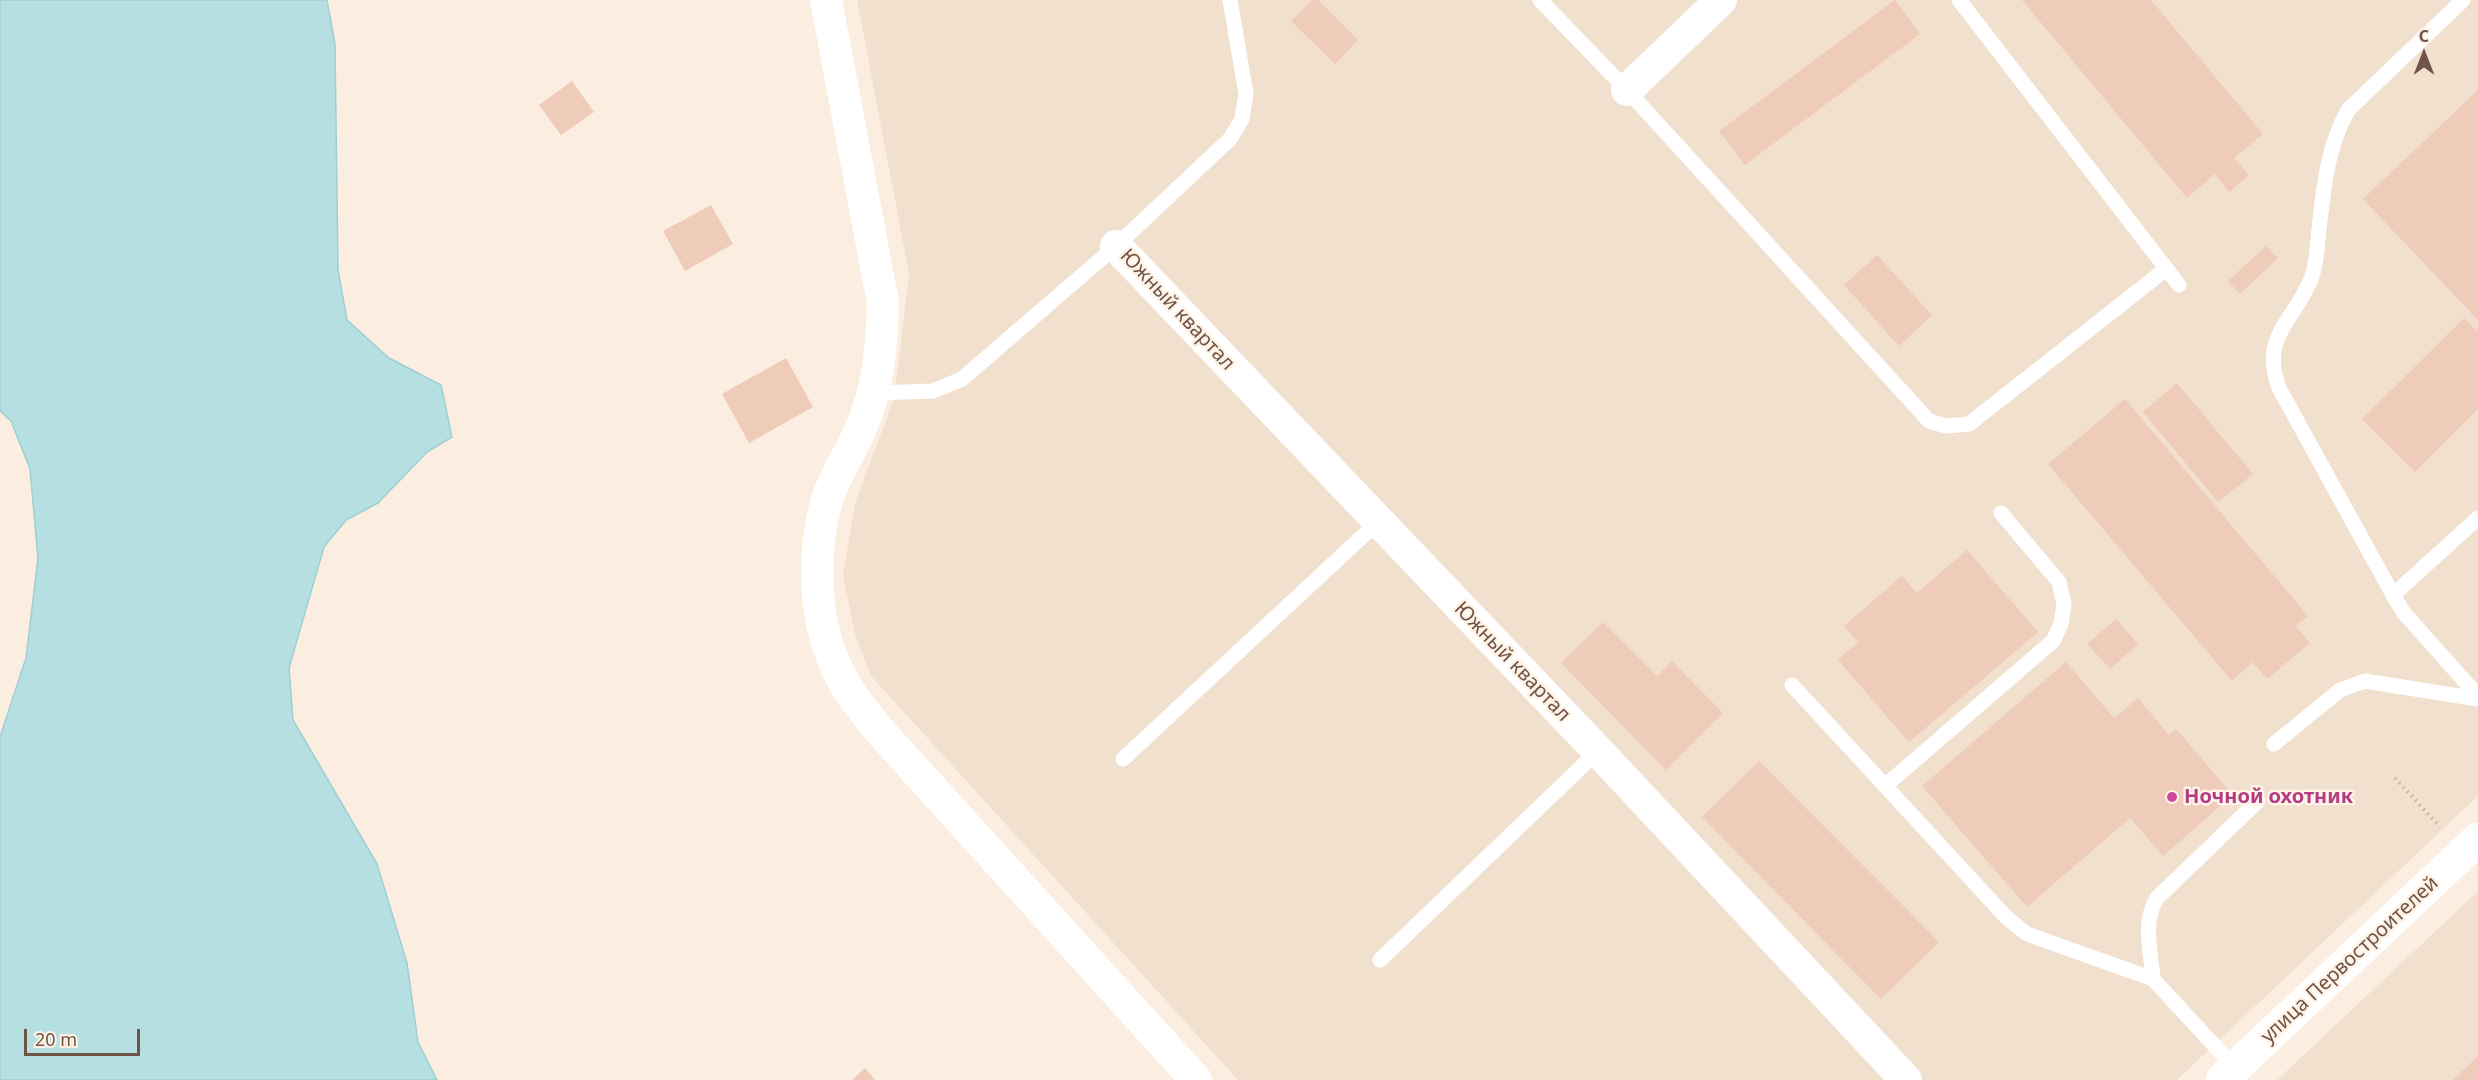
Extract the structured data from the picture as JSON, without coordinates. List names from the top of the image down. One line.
{"streets":{"street":["Южный квартал","улица Первостроителей"]},"places":["Ночной охотник"],"scale_bar":"20 m","north":"top"}
